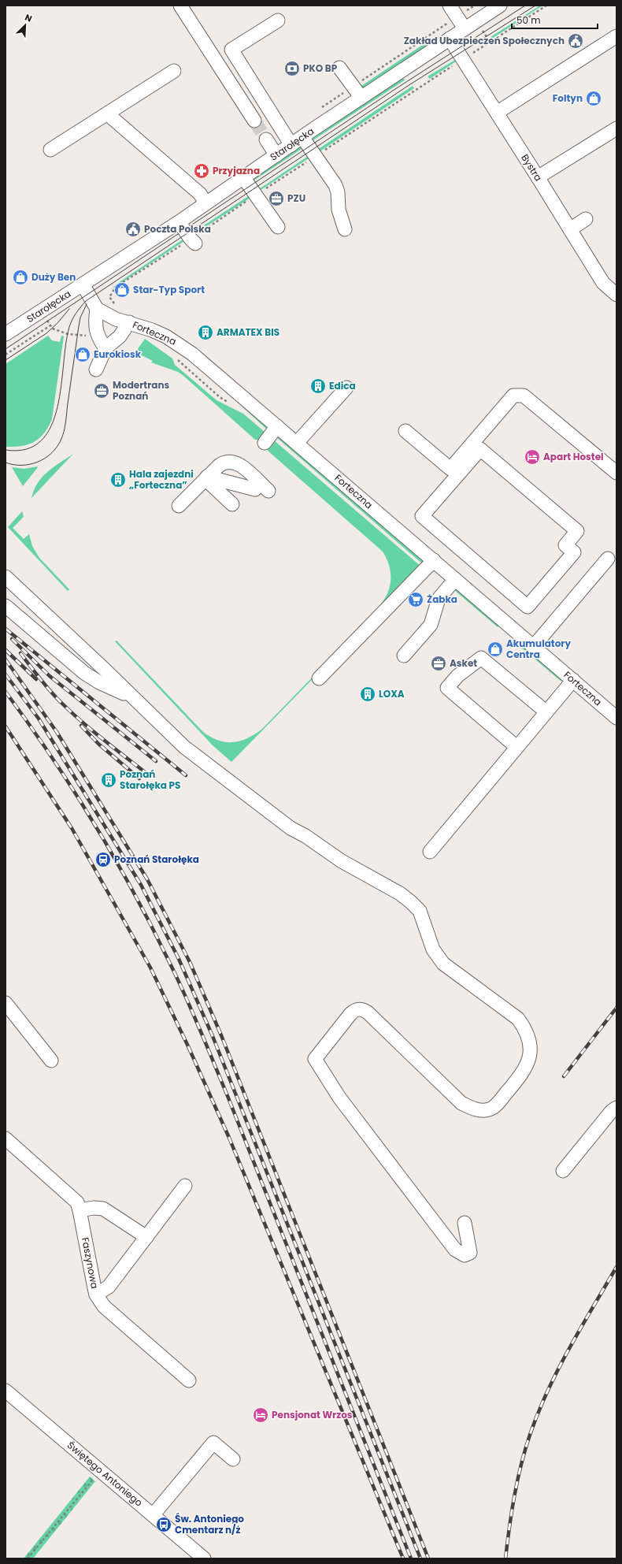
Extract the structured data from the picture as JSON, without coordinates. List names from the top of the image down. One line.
{"streets":{"street":["Starołęcka","Bystra","Forteczna","Faszynowa","Świętego Antoniego"]},"crossings":[["Starołęcka","Bystra"]],"places":{"public building":["Zakład Ubezpieczeń Społecznych","Poczta Polska"],"bank":["PKO BP"],"shop":["Foltyn","Duży Ben","Star-Typ Sport","Eurokiosk","Akumulatory Centra"],"pharmacy":["Przyjazna"],"office":["PZU","Modertrans Poznań","Asket"],"building":["ARMATEX BIS","Edica","Hala zajezdni „Forteczna”","LOXA","Poznań Starołęka PS"],"hotel":["Apart Hostel","Pensjonat Wrzos"],"supermarket":["Żabka"],"station":["Poznań Starołęka"],"bus stop":["Św. Antoniego Cmentarz n/ż"]},"scale_bar":"50 m","north":"top right"}
